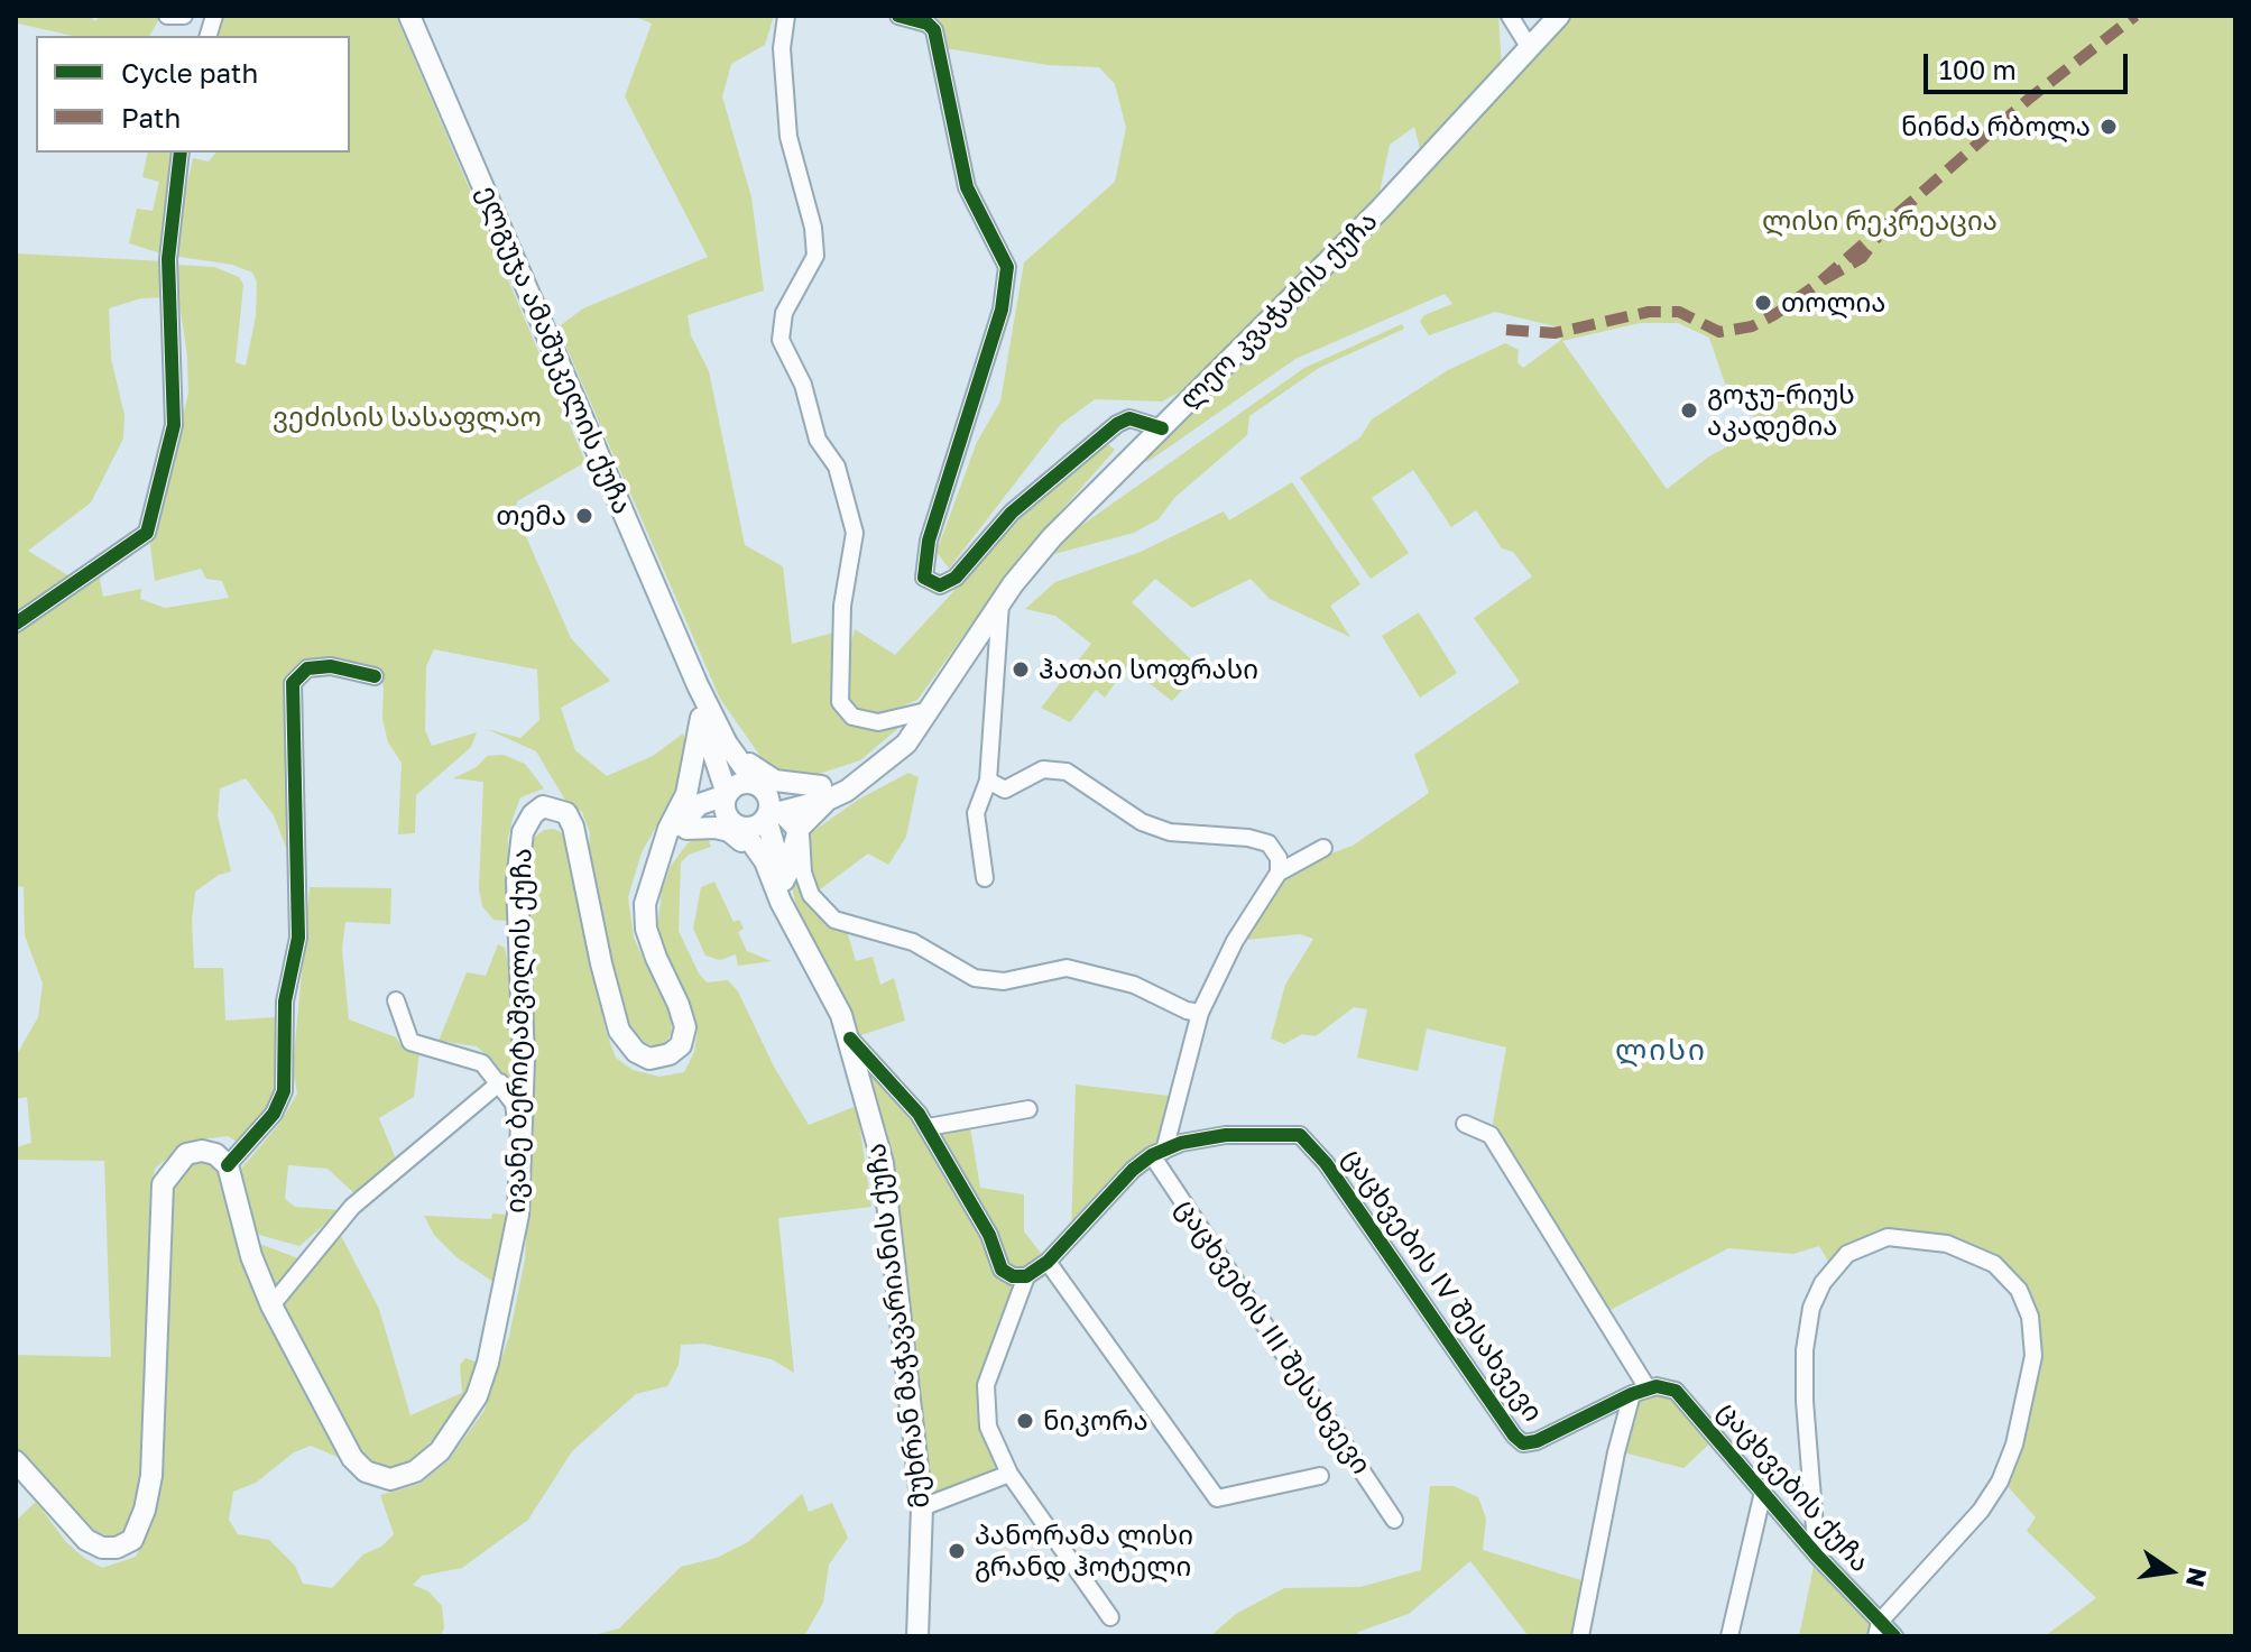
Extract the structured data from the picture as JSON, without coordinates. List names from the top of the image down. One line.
{"streets":{"main road":["ლეო კვაჭაძის ქუჩა","ელგუჯა ამაშუკელის ქუჩა","ივანე ბერიტაშვილის ქუჩა","მუხრან მაჭავარიანის ქუჩა"],"street":["ცაცხვების IV შესახვევი","ცაცხვების III შესახვევი","ცაცხვების ქუჩა"]},"crossings":[["ცაცხვების IV შესახვევი","ცაცხვების III შესახვევი"],["ცაცხვების IV შესახვევი","ცაცხვების ქუჩა"]],"districts":["ლისი"],"parks":["ლისი რეკრეაცია","ვეძისის სასაფლაო"],"places":["ნინძა რბოლა","თოლია","გოჯუ-რიუს აკადემია","თემა","ჰათაი სოფრასი","ნიკორა","პანორამა ლისი გრანდ ჰოტელი"],"legend":["Cycle path","Path"],"scale_bar":"100 m","north":"right"}
